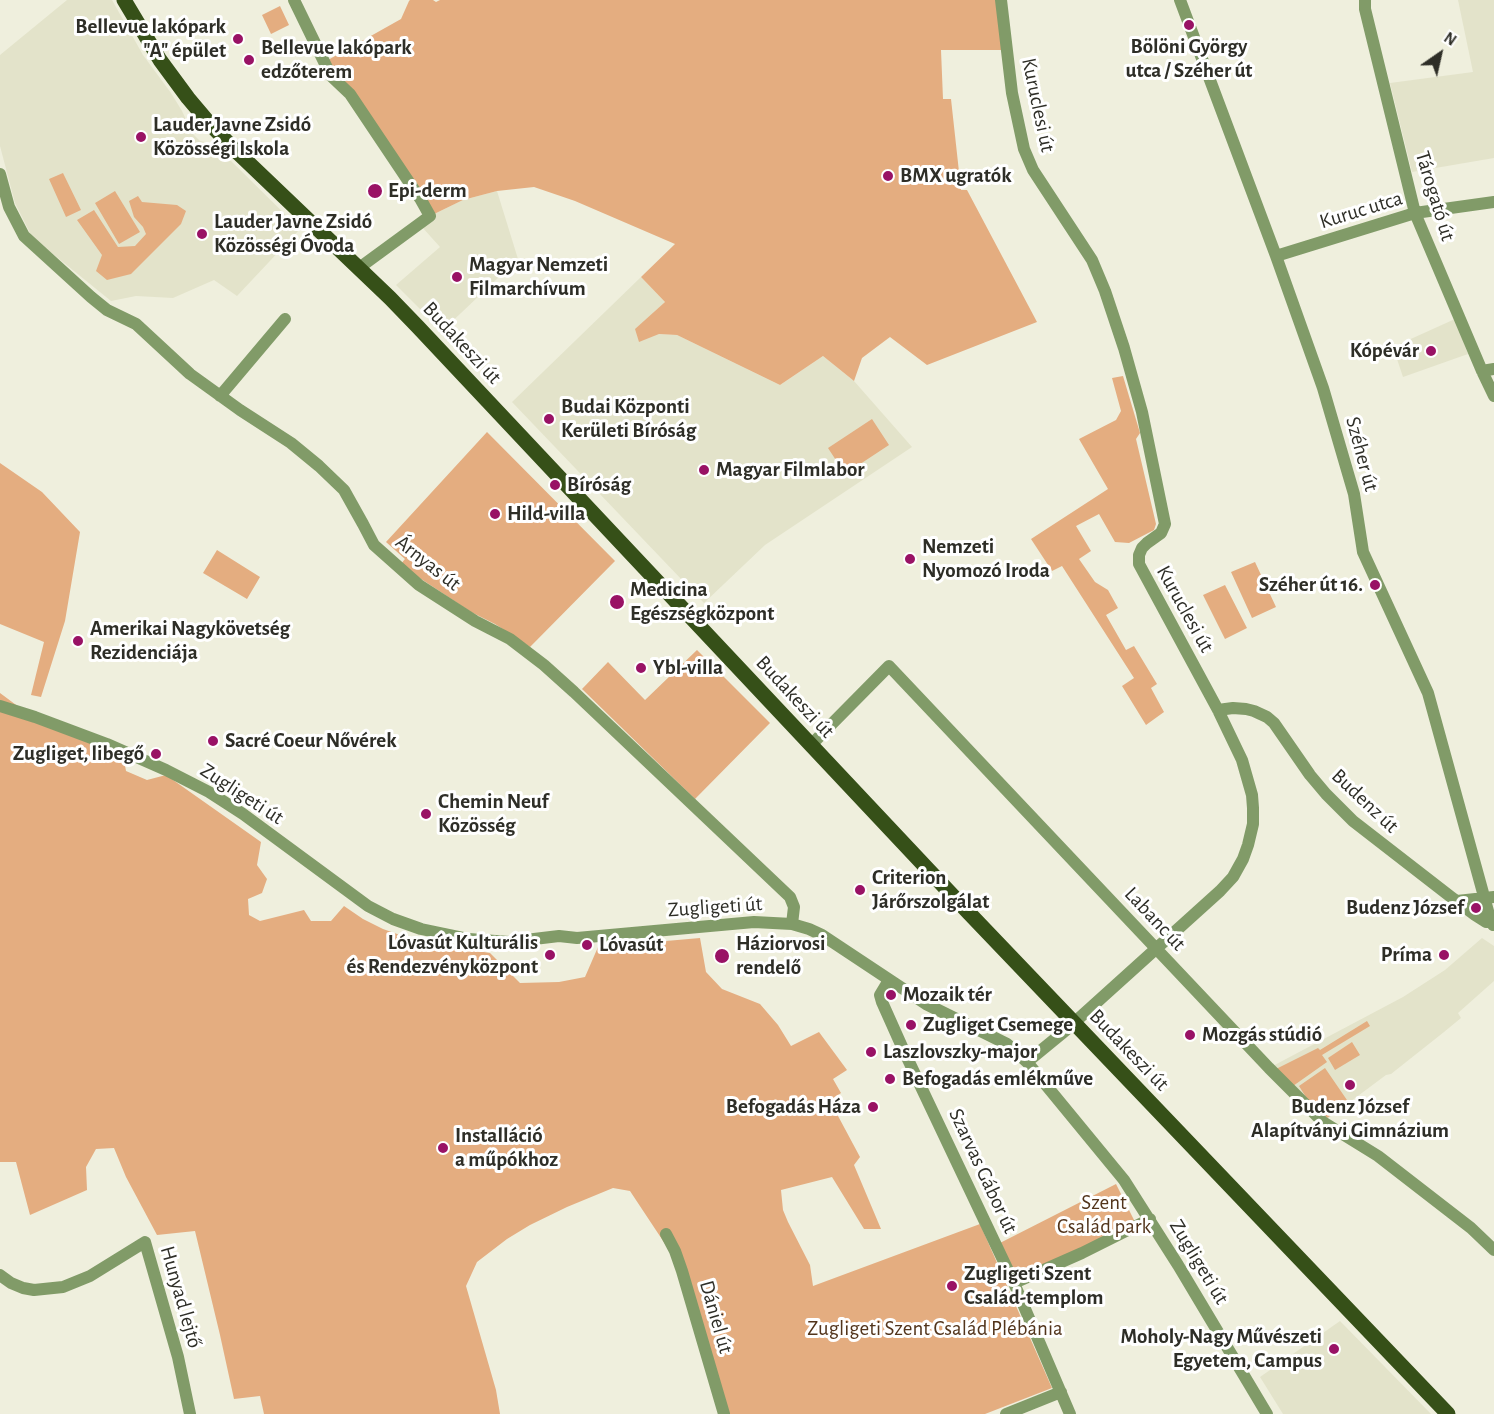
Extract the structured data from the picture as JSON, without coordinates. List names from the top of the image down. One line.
{"streets":{"main road":["Budakeszi út"],"street":["Kuruclesi út","Tárogató út","Kuruc utca","Széher út","Árnyas út","Zugligeti út","Budenz út","Labanc út","Szarvas Gábor út","Hunyad lejtő","Dániel út"]},"crossings":[["Kuruclesi út","Budakeszi út"],["Kuruclesi út","Zugligeti út"],["Kuruclesi út","Budenz út"],["Kuruclesi út","Labanc út"],["Tárogató út","Kuruc utca"],["Kuruc utca","Széher út"],["Budakeszi út","Labanc út"],["Széher út","Budenz út"],["Árnyas út","Zugligeti út"],["Zugligeti út","Szarvas Gábor út"]],"parks":["Szent Család park","Zugligeti Szent Család Plébánia"],"places":["Bölöni György utca / Széher út","Bellevue lakópark \"A\" épület","Bellevue lakópark edzőterem","Lauder Javne Zsidó Közösségi Iskola","BMX ugratók","Epi-derm","Lauder Javne Zsidó Közösségi Óvoda","Magyar Nemzeti Filmarchívum","Kópévár","Budai Központi Kerületi Bíróság","Magyar Filmlabor","Bíróság","Hild-villa","Nemzeti Nyomozó Iroda","Széher út 16.","Medicina Egészségközpont","Amerikai Nagykövetség Rezidenciája","Ybl-villa","Sacré Coeur Nővérek","Zugliget, libegő","Chemin Neuf Közösség","Criterion Járőrszolgálat","Budenz József","Lóvasút","Lóvasút Kulturális és Rendezvényközpont","Príma","Háziorvosi rendelő","Mozaik tér","Zugliget Csemege","Mozgás stúdió","Laszlovszky-major","Befogadás emlékműve","Budenz József Alapítványi Gimnázium","Befogadás Háza","Installáció a műpókhoz","Zugligeti Szent Család-templom","Moholy-Nagy Művészeti Egyetem, Campus"],"north":"top right"}
